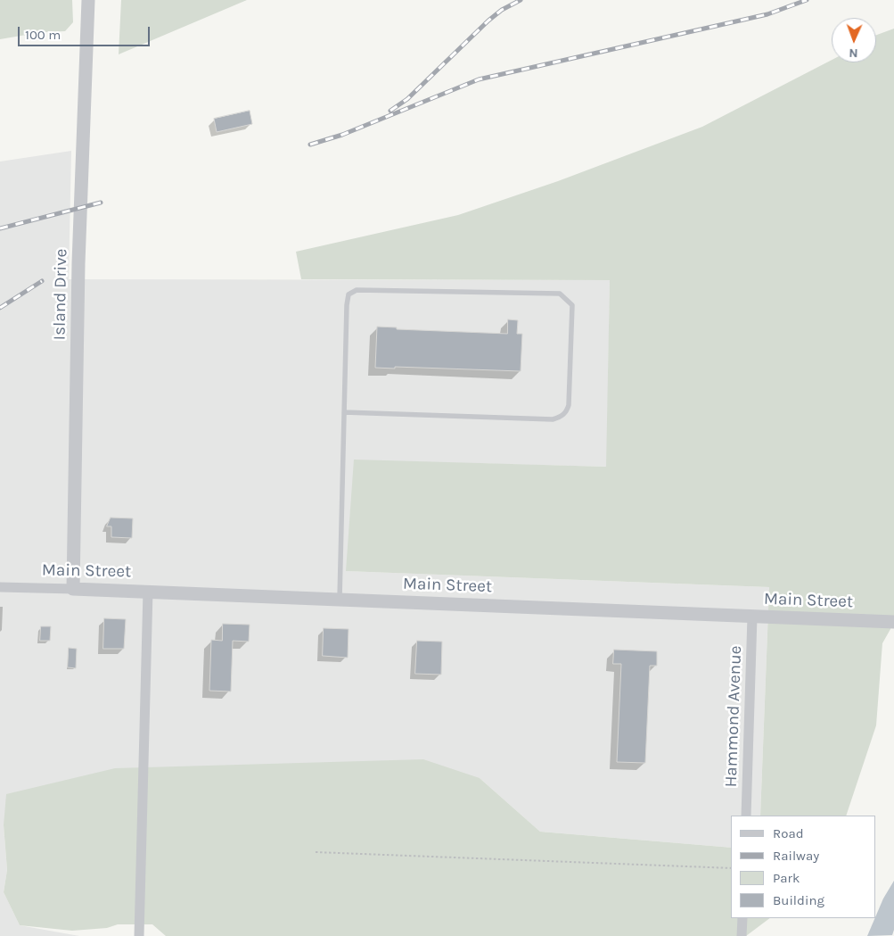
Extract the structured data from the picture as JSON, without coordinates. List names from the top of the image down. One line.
{"streets":{"street":["Island Drive","Main Street","Hammond Avenue"]},"crossings":[["Island Drive","Main Street"],["Main Street","Hammond Avenue"]],"legend":["Road","Railway","Park","Building"],"scale_bar":"100 m","north":"bottom"}
